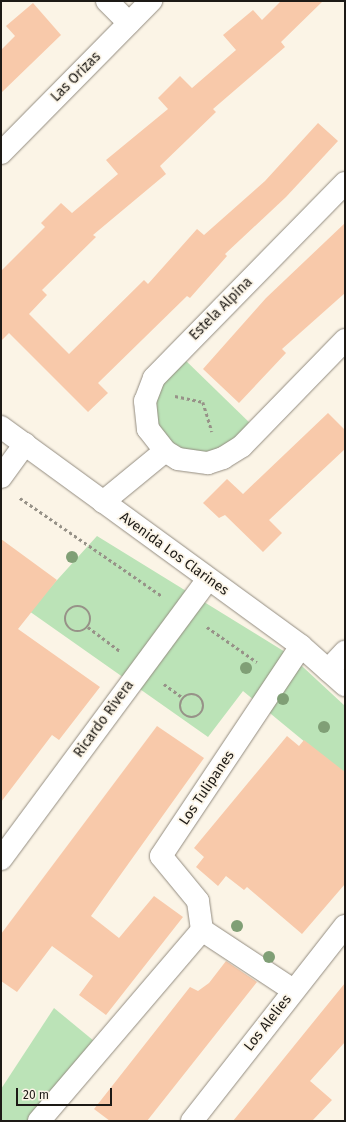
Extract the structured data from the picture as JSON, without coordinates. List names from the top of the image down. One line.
{"streets":{"street":["Las Orizas","Estela Alpina","Avenida Los Clarines","Ricardo Rivera","Los Tulipanes","Los Alelies"]},"crossings":[["Avenida Los Clarines","Ricardo Rivera"],["Avenida Los Clarines","Los Tulipanes"]],"scale_bar":"20 m"}
